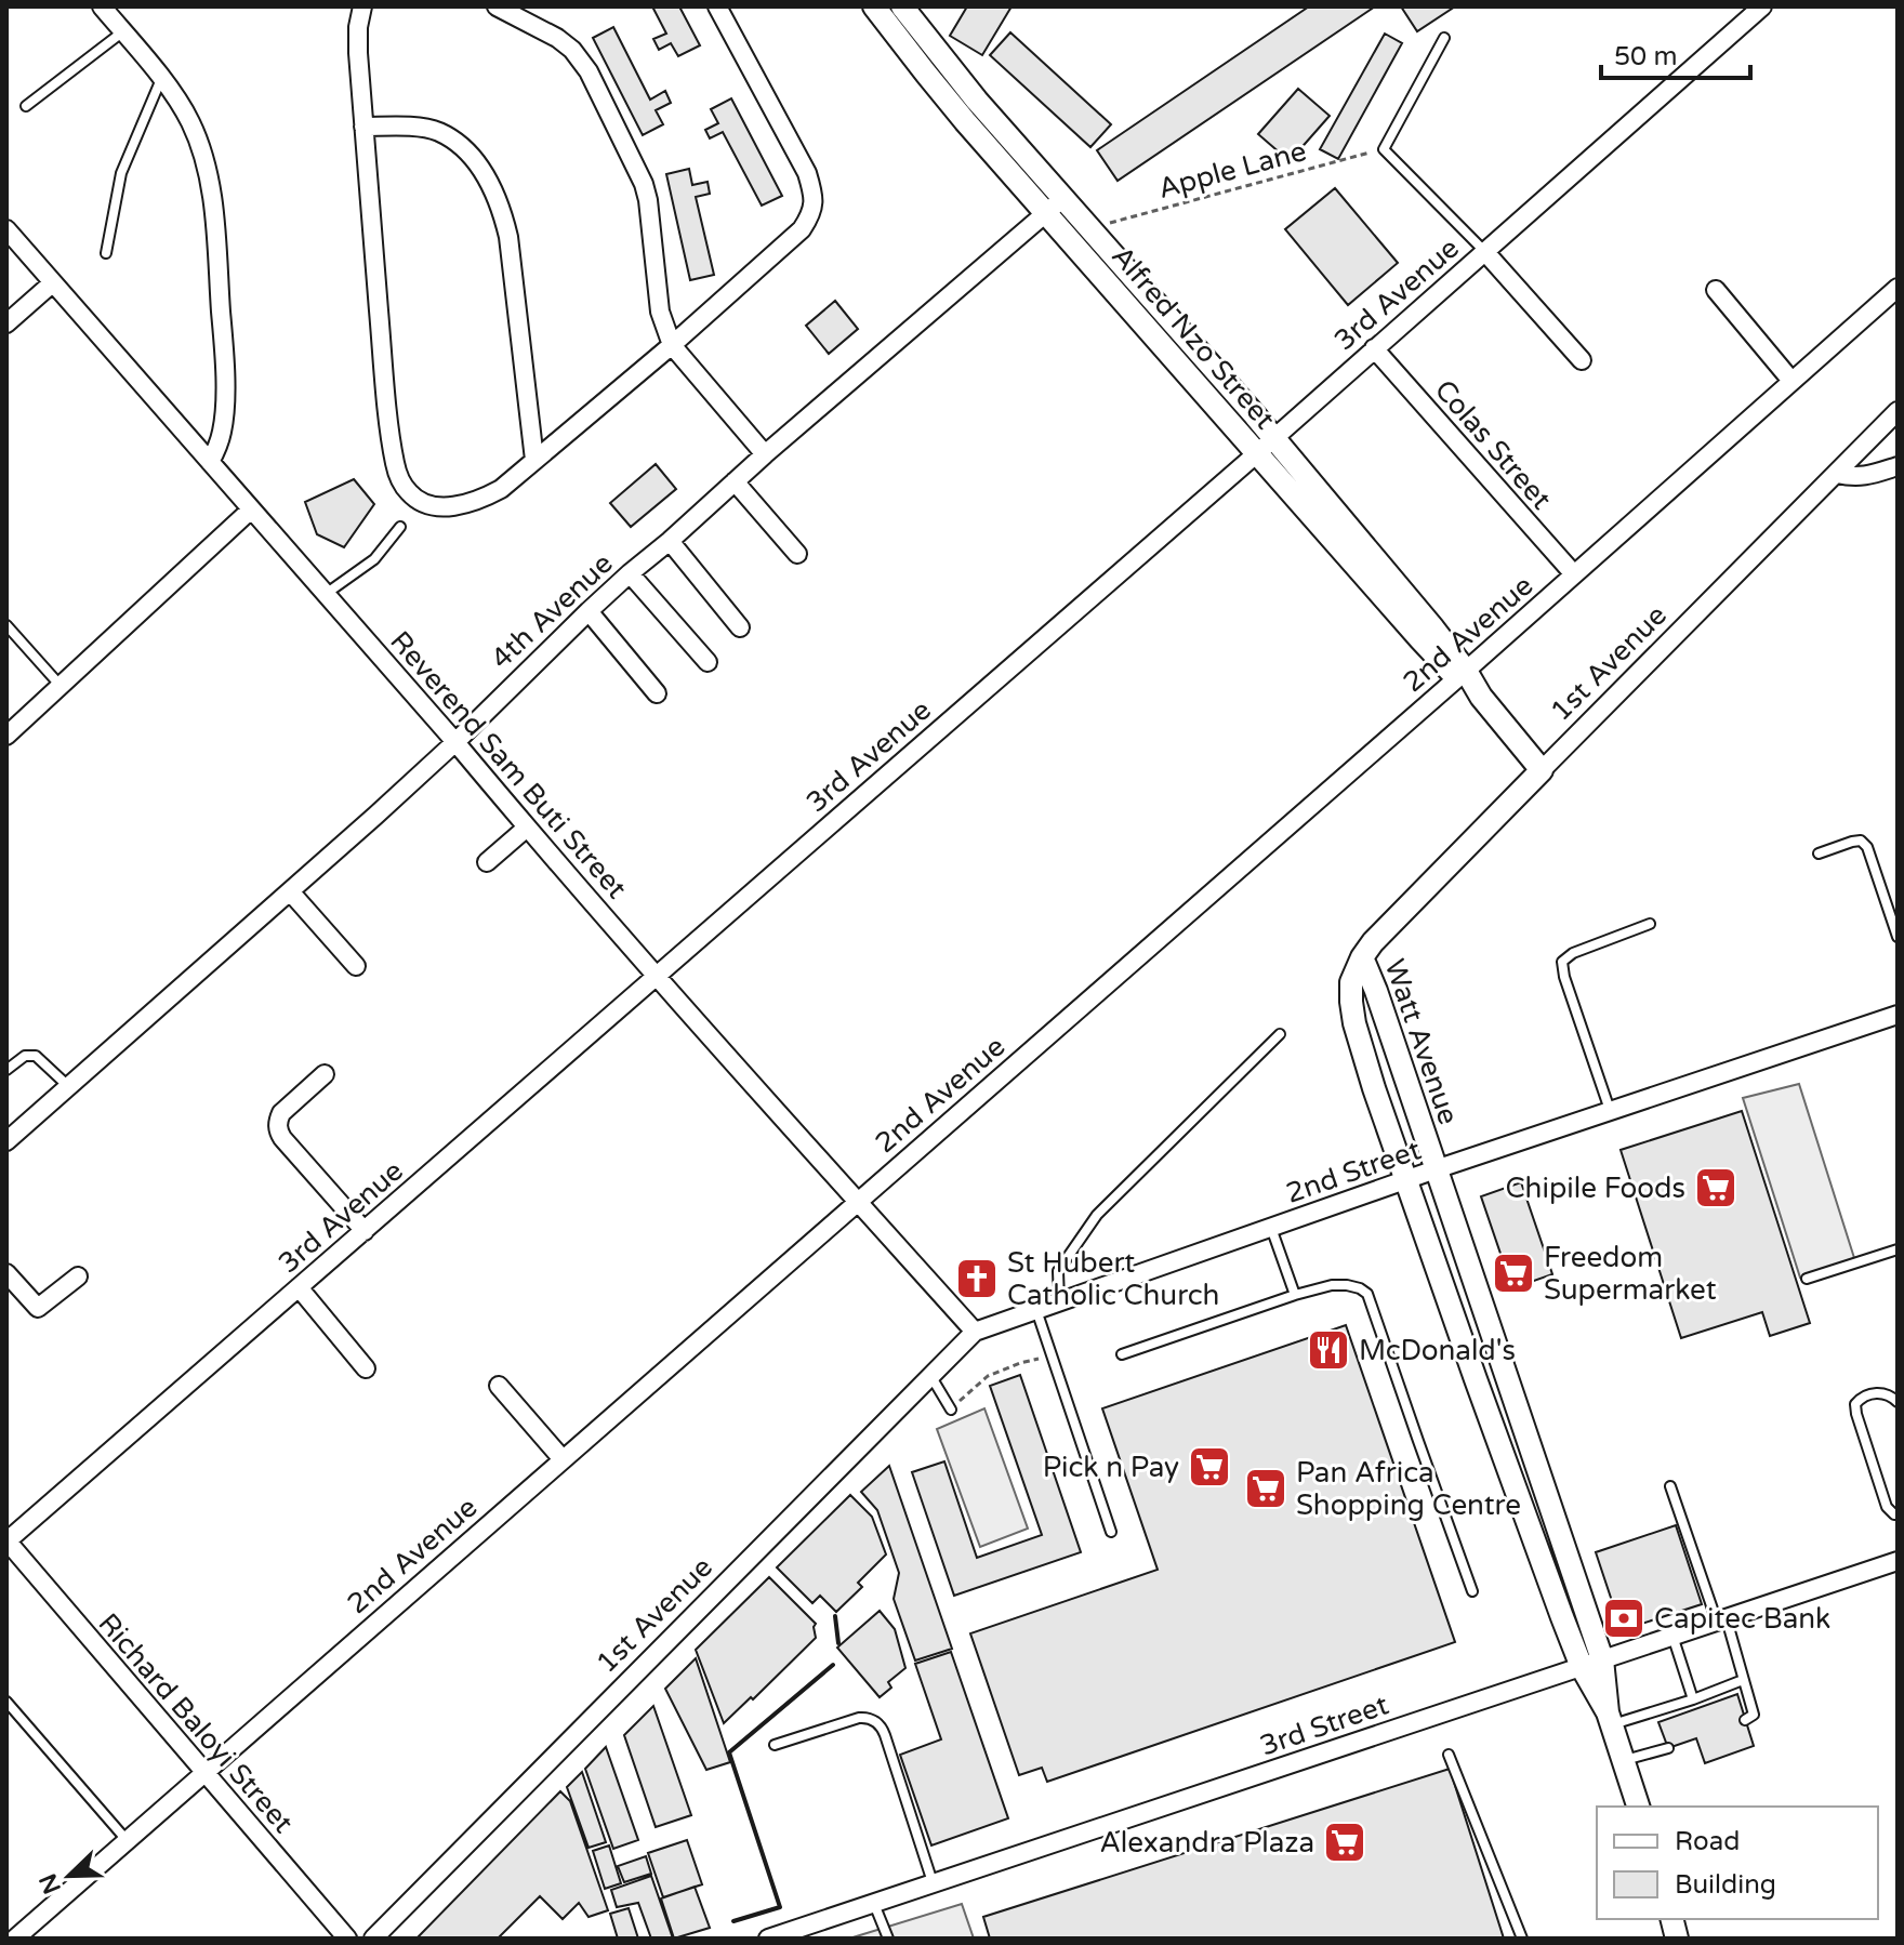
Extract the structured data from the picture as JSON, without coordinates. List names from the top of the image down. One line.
{"streets":{"street":["3rd Avenue","Alfred Nzo Street","Colas Street","4th Avenue","2nd Avenue","1st Avenue","Reverend Sam Buti Street","Watt Avenue","2nd Street","Richard Baloyi Street","3rd Street"],"path":["Apple Lane"]},"crossings":[["Apple Lane","Alfred Nzo Street"],["3rd Avenue","Alfred Nzo Street"],["3rd Avenue","Colas Street"],["3rd Avenue","Reverend Sam Buti Street"],["3rd Avenue","Richard Baloyi Street"],["Alfred Nzo Street","4th Avenue"],["Alfred Nzo Street","2nd Avenue"],["Alfred Nzo Street","1st Avenue"],["Colas Street","2nd Avenue"],["4th Avenue","Reverend Sam Buti Street"],["2nd Avenue","Reverend Sam Buti Street"],["2nd Avenue","Richard Baloyi Street"],["1st Avenue","Reverend Sam Buti Street"],["1st Avenue","Watt Avenue"],["1st Avenue","2nd Street"],["Reverend Sam Buti Street","2nd Street"],["Watt Avenue","2nd Street"],["Watt Avenue","3rd Street"]],"places":{"supermarket":["Chipile Foods","Freedom Supermarket","Pick n Pay","Pan Africa Shopping Centre","Alexandra Plaza"],"church":["St Hubert Catholic Church"],"restaurant":["McDonald's"],"bank":["Capitec Bank"]},"legend":["Road","Building"],"scale_bar":"50 m","north":"bottom left"}
